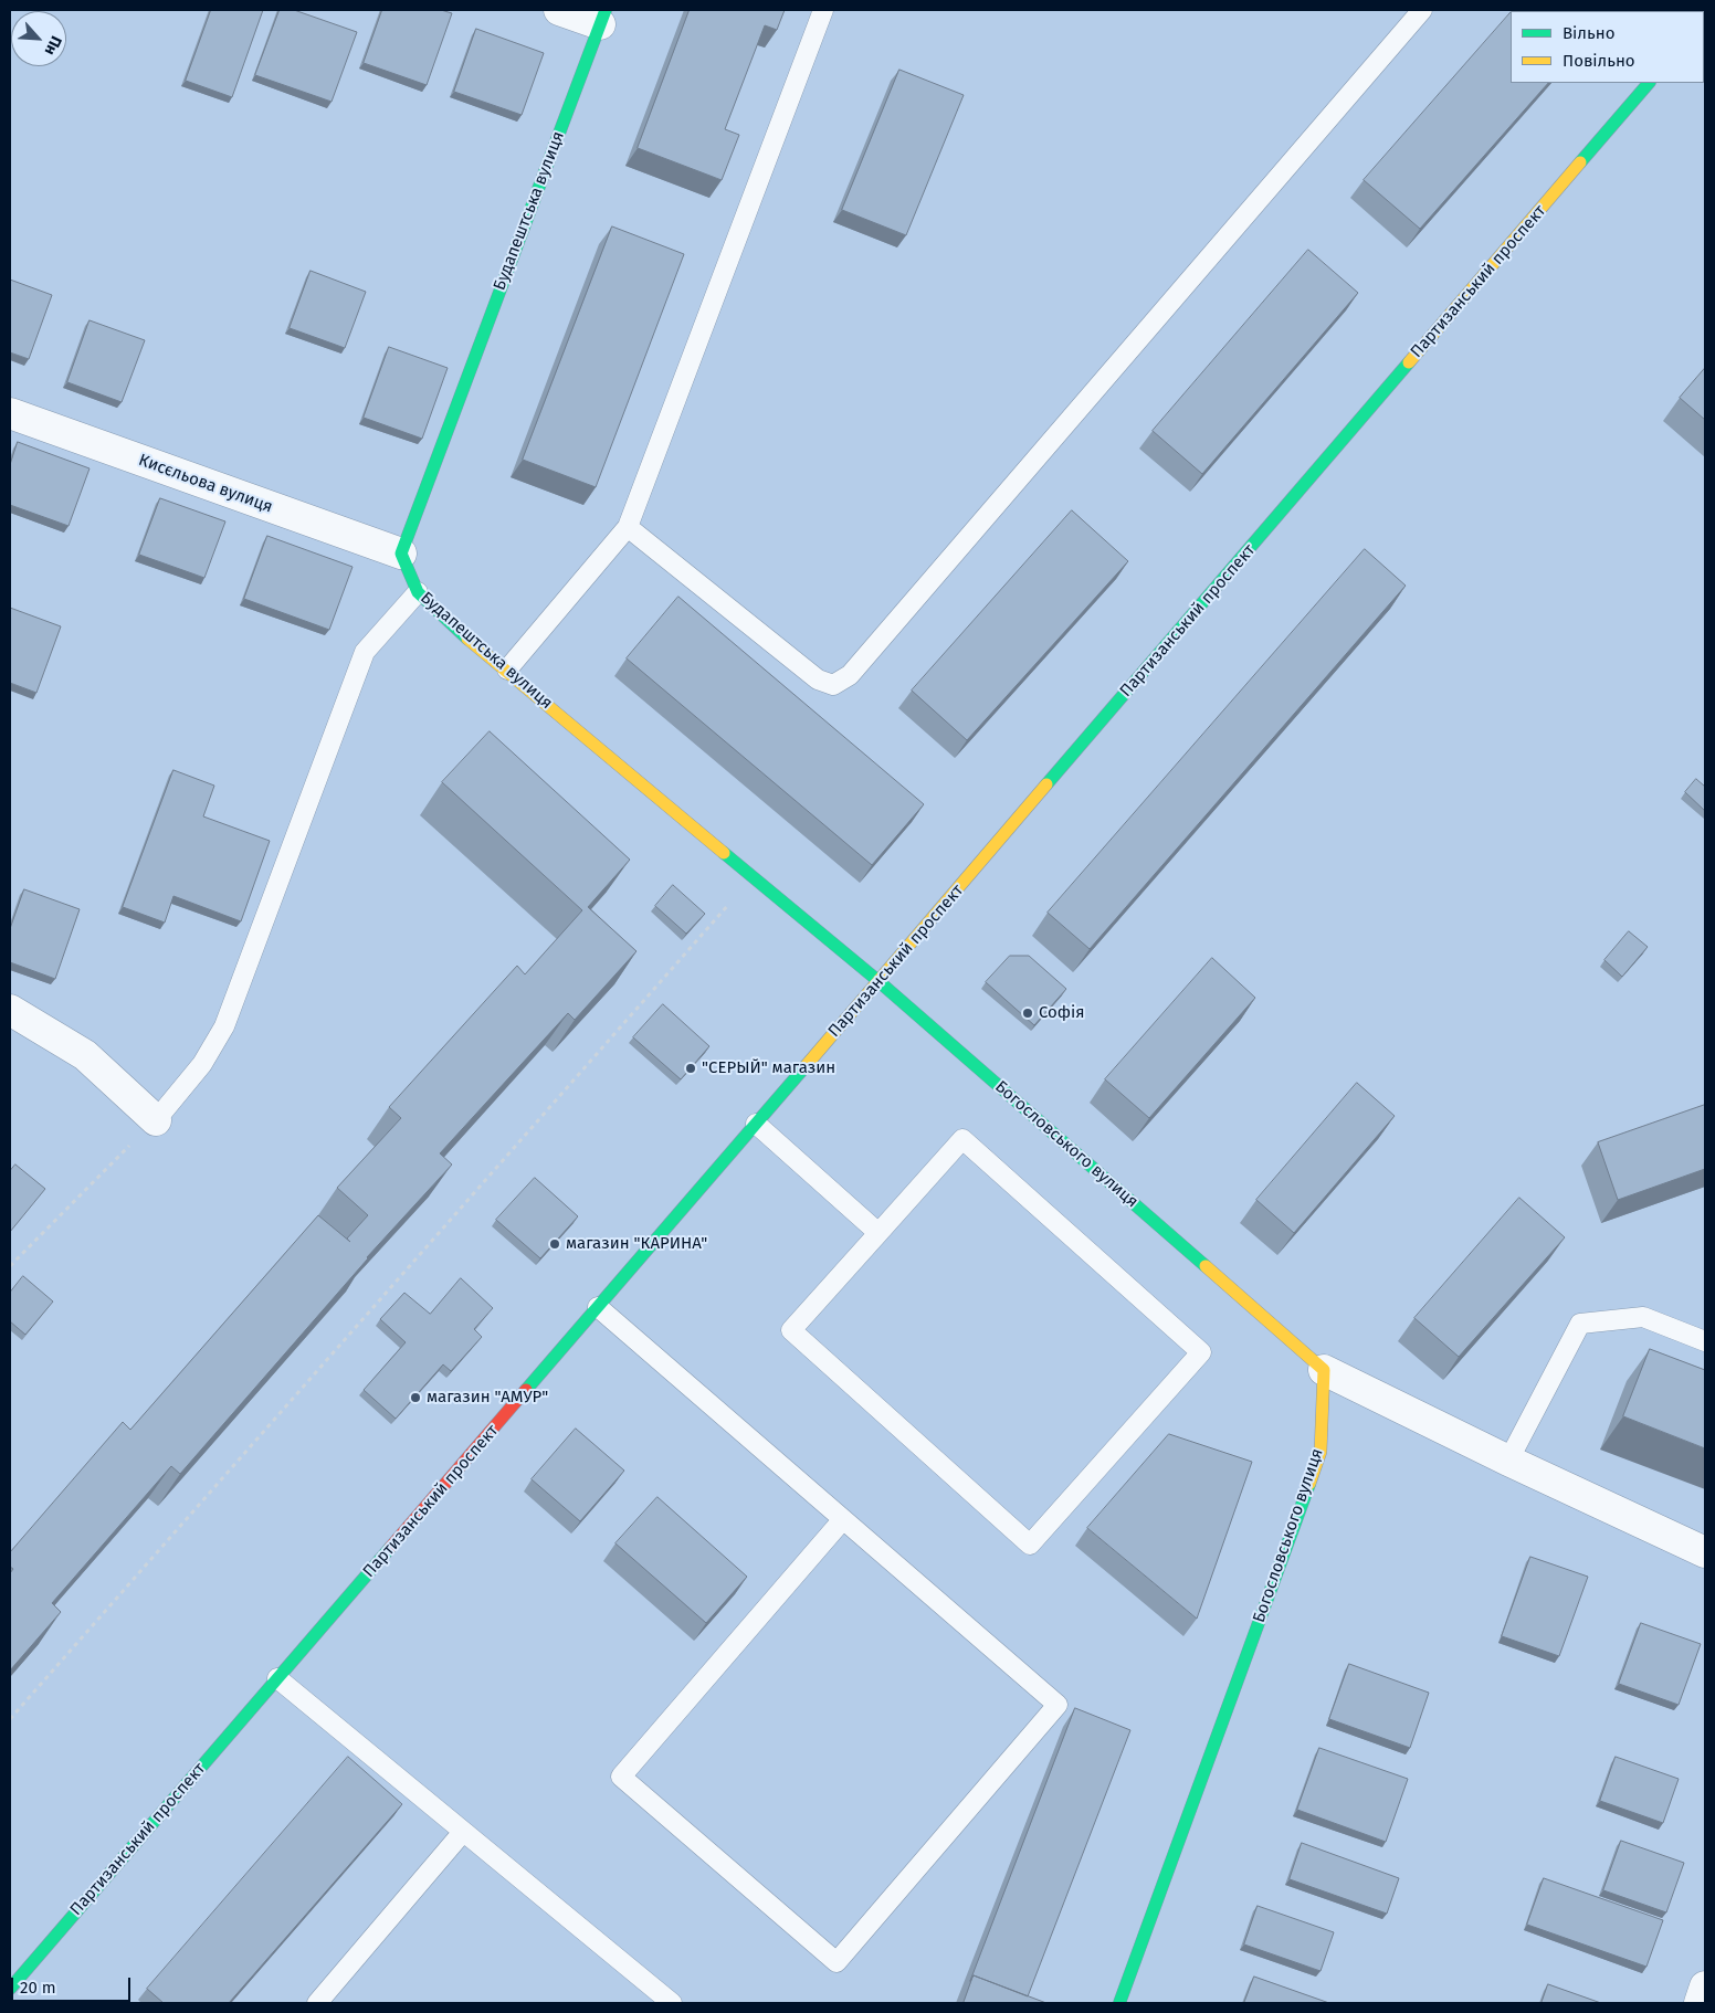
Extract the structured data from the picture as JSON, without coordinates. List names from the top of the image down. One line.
{"streets":{"street":["Будапештська вулиця","Партизанський проспект","Кисєльова вулиця","Богословського вулиця"]},"crossings":[["Будапештська вулиця","Партизанський проспект"],["Будапештська вулиця","Кисєльова вулиця"],["Будапештська вулиця","Богословського вулиця"],["Партизанський проспект","Богословського вулиця"]],"places":["Софія","\"СЕРЫЙ\" магазин","магазин \"КАРИНА\"","магазин \"АМУР\""],"legend":["Вільно","Повільно"],"scale_bar":"20 m","north":"bottom right"}
